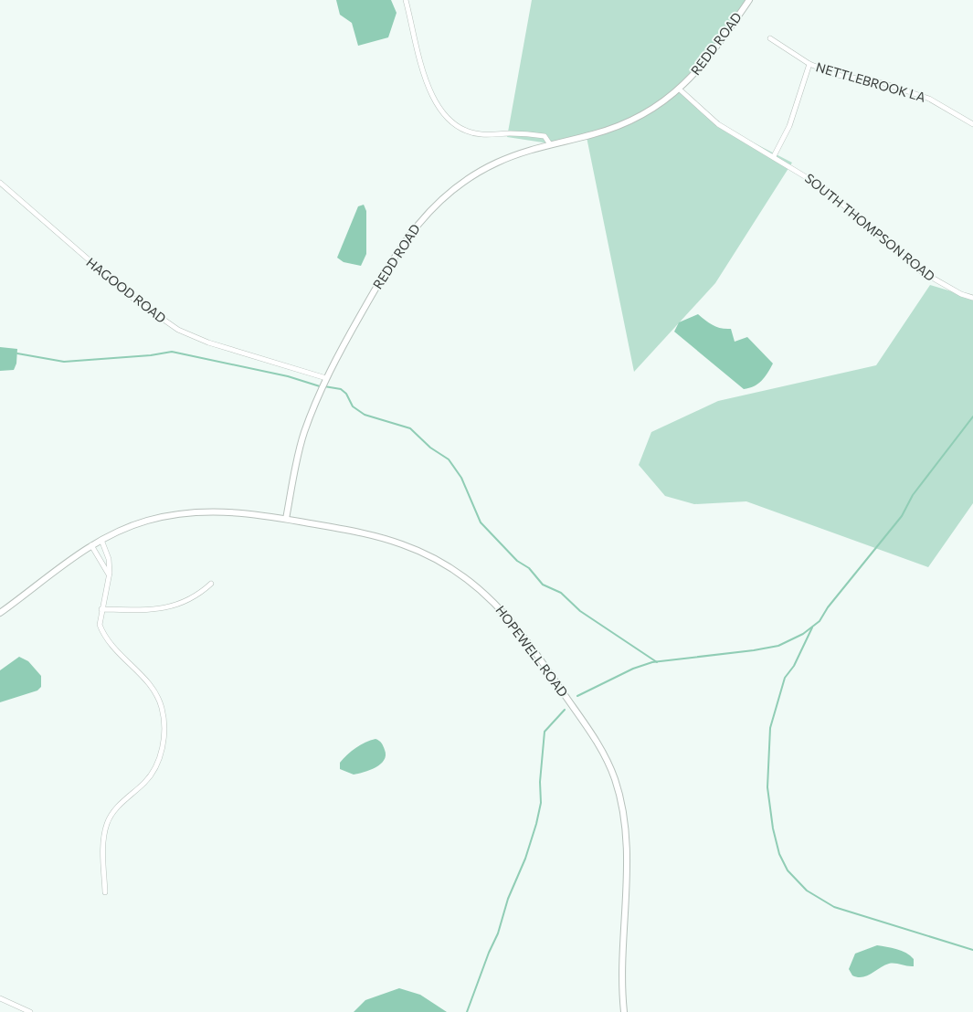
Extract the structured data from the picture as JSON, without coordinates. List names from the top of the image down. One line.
{"streets":{"street":["REDD ROAD","NETTLEBROOK LA","SOUTH THOMPSON ROAD","HAGOOD ROAD","HOPEWELL ROAD"]},"crossings":[["REDD ROAD","SOUTH THOMPSON ROAD"],["REDD ROAD","HAGOOD ROAD"],["REDD ROAD","HOPEWELL ROAD"]]}
